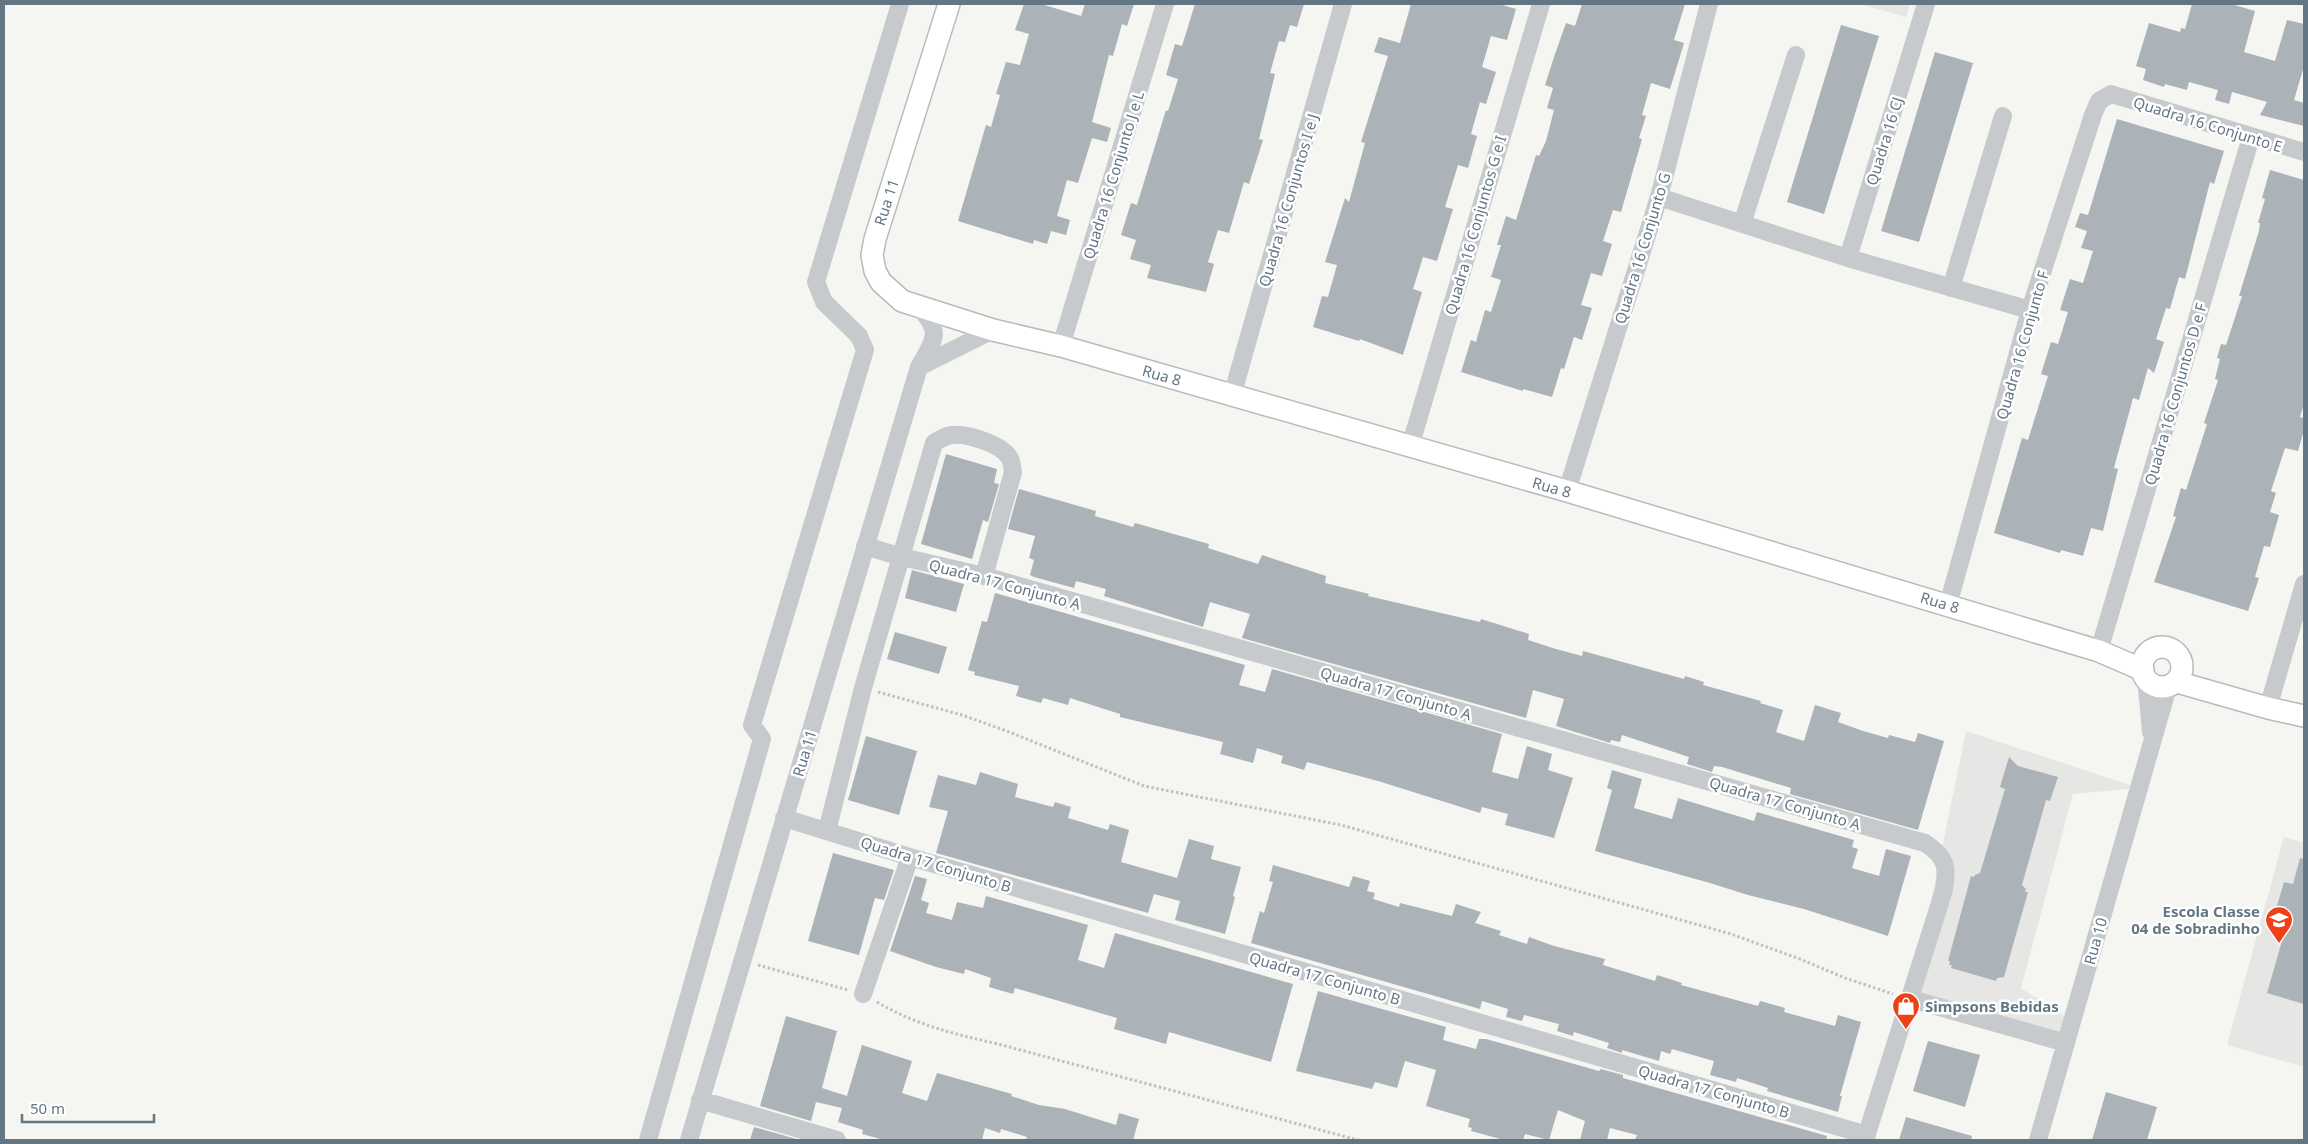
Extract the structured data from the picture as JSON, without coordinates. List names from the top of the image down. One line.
{"streets":{"main road":["Rua 11","Rua 8"],"street":["Quadra 16 Conjunto E","Quadra 16 CJ","Quadra 16 Conjunto J e L","Quadra 16 Conjuntos I e J","Quadra 16 Conjuntos G e I","Quadra 16 Conjunto G","Quadra 16 Conjunto F","Quadra 16 Conjuntos D e F","Quadra 17 Conjunto A","Quadra 17 Conjunto B","Rua 10"]},"crossings":[["Quadra 16 Conjunto E","Quadra 16 Conjunto F"],["Quadra 16 Conjunto E","Quadra 16 Conjuntos D e F"],["Quadra 16 Conjunto J e L","Rua 8"],["Quadra 16 Conjuntos I e J","Rua 8"],["Rua 11","Rua 8"],["Rua 11","Quadra 17 Conjunto A"],["Rua 11","Quadra 17 Conjunto B"],["Quadra 16 Conjuntos G e I","Rua 8"],["Quadra 16 Conjunto G","Rua 8"],["Quadra 16 Conjunto F","Rua 8"],["Rua 8","Quadra 16 Conjuntos D e F"],["Rua 8","Rua 10"]],"places":{"school or university":["Escola Classe 04 de Sobradinho"],"shop":["Simpsons Bebidas"]},"scale_bar":"50 m"}
